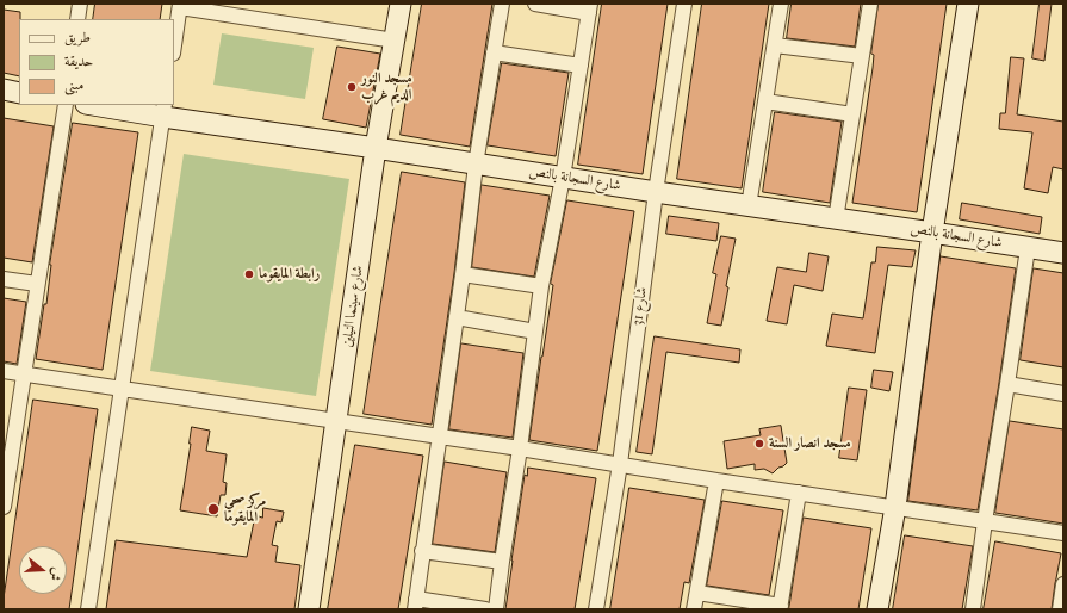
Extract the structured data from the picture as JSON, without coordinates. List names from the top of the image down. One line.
{"streets":{"street":["شارع السجانة بالنص","شارع سينما النيلين","شارع 31"]},"crossings":[["شارع السجانة بالنص","شارع سينما النيلين"],["شارع السجانة بالنص","شارع 31"]],"places":["مسجد النور الديم غرب","رابطة المايقوما","مسجد انصار السنة","مركز صحي المايقوما"],"legend":["طريق","حديقة","مبنى"],"north":"right"}
